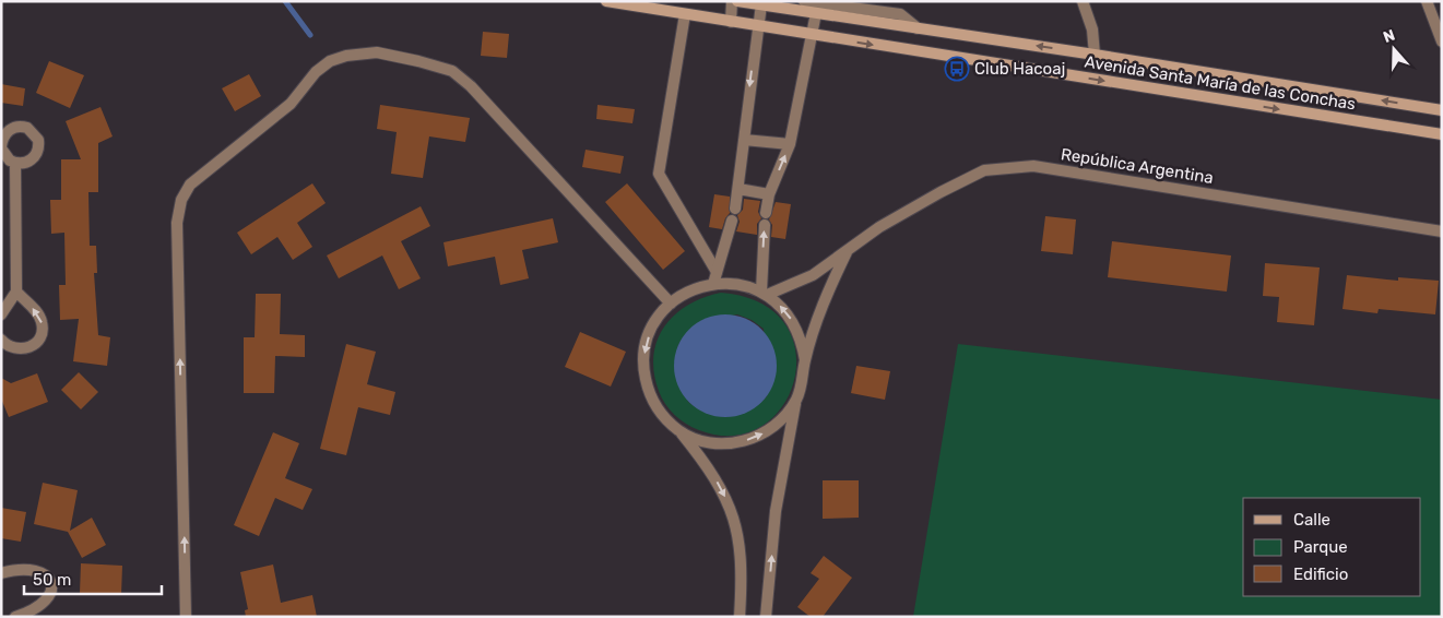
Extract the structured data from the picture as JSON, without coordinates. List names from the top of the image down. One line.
{"streets":{"main road":["Avenida Santa María de las Conchas"],"street":["República Argentina"]},"places":{"bus stop":["Club Hacoaj"]},"legend":["Calle","Parque","Edificio"],"scale_bar":"50 m","north":"top"}
